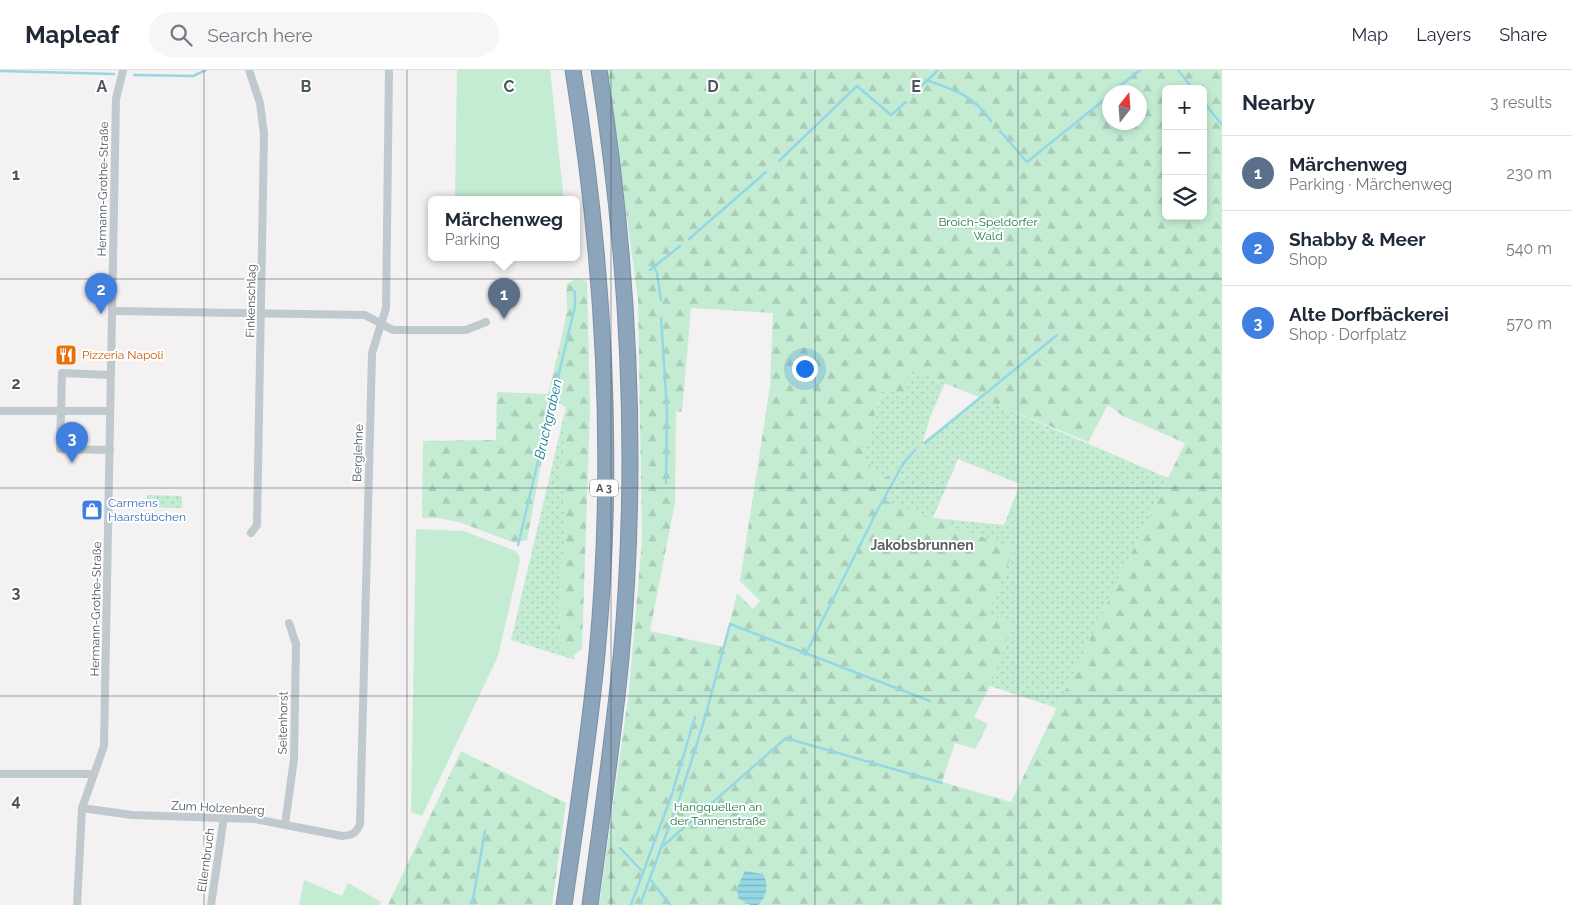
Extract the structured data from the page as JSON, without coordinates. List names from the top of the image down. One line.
{"streets":{"highway":["A 3"],"street":["Hermann-Grothe-Straße","Finkenschlag","Berglehne","Seitenhorst","Zum Holzenberg","Ellernbruch"]},"crossings":[["Hermann-Grothe-Straße","Zum Holzenberg"],["Berglehne","Zum Holzenberg"],["Seitenhorst","Zum Holzenberg"],["Zum Holzenberg","Ellernbruch"]],"districts":["Jakobsbrunnen"],"water":["Bruchgraben"],"parks":["Broich-Speldorfer Wald","Hangquellen an der Tannenstraße"],"places":{"restaurant":["Pizzeria Napoli"],"shop":["Carmens Haarstübchen"]},"north":"top","page":{"header":"Mapleaf","search":"Search here","nav":["Map","Layers","Share"],"heading":["Nearby","3 results"],"map_buttons":["+","−"],"list":[{"mark":"1","name":"Märchenweg","note":"Parking · Märchenweg","value":"230 m"},{"mark":"2","name":"Shabby & Meer","note":"Shop","value":"540 m"},{"mark":"3","name":"Alte Dorfbäckerei","note":"Shop · Dorfplatz","value":"570 m"}],"popup":["Märchenweg","Parking"],"pins":["2","1","3"]},"grid":{"columns":["A","B","C","D","E"],"rows":["1","2","3","4"]}}
